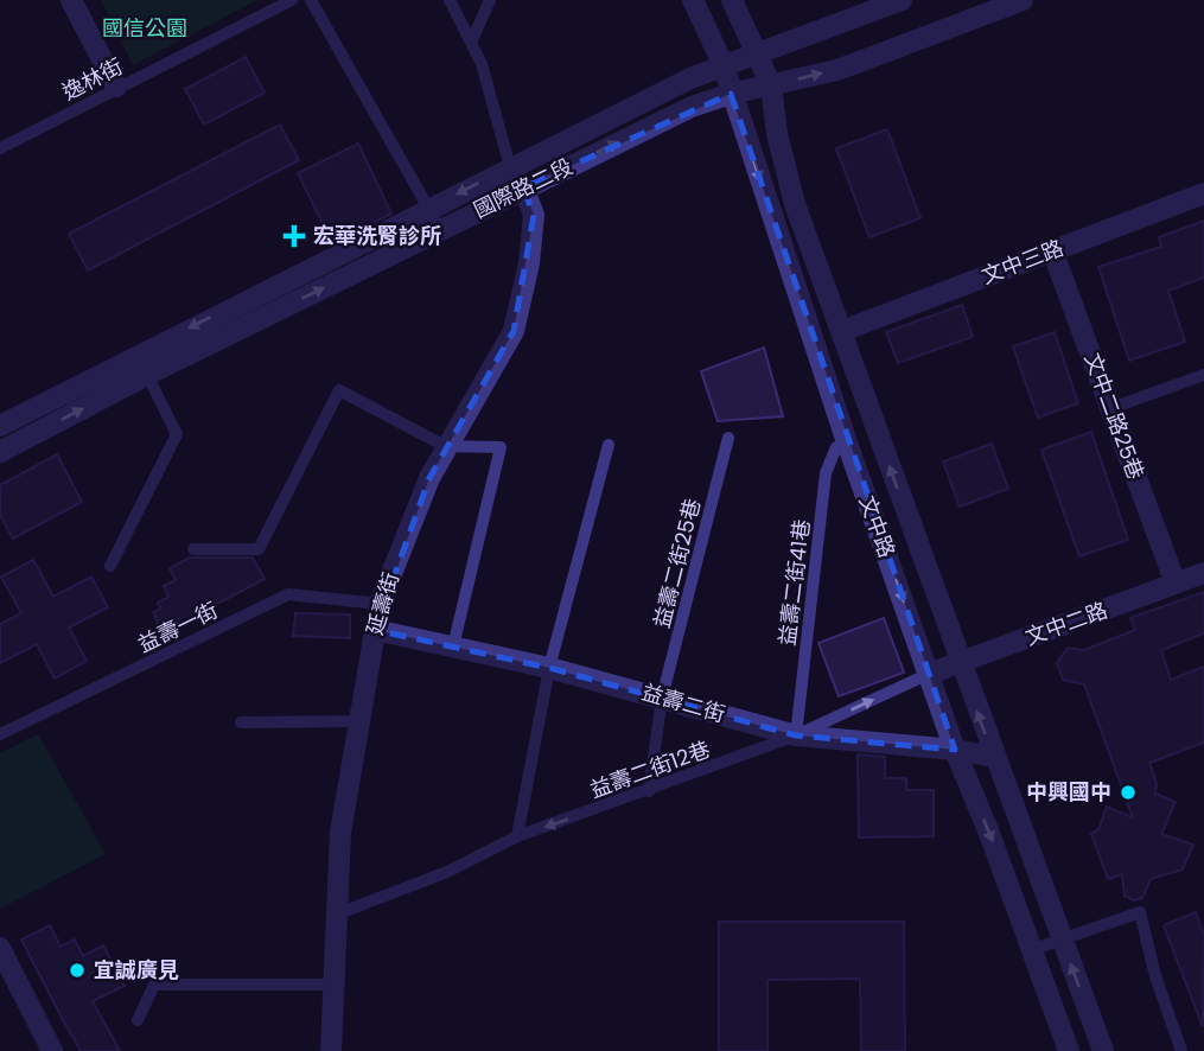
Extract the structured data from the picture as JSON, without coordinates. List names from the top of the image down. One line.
{"streets":{"street":["國際路二段","文中三路","文中二路25巷","文中路","延壽街","文中二路","益壽二街"],"lane":["逸林街","益壽二街25巷","益壽二街41巷","益壽一街","益壽二街12巷"]},"crossings":[["國際路二段","文中路"],["國際路二段","延壽街"],["文中三路","文中二路25巷"],["文中三路","文中路"],["文中二路25巷","文中二路"],["文中路","益壽二街41巷"],["文中路","文中二路"],["文中路","益壽二街"],["文中路","益壽二街12巷"],["益壽二街25巷","益壽二街"],["益壽二街25巷","益壽二街12巷"],["益壽二街41巷","益壽二街"],["益壽二街41巷","益壽二街12巷"],["延壽街","益壽一街"],["延壽街","益壽二街"],["延壽街","益壽二街12巷"],["文中二路","益壽二街12巷"],["益壽二街","益壽二街12巷"]],"parks":["國信公園"],"places":{"health":["宏華洗腎診所"],"other":["中興國中","宜誠廣見"]}}
